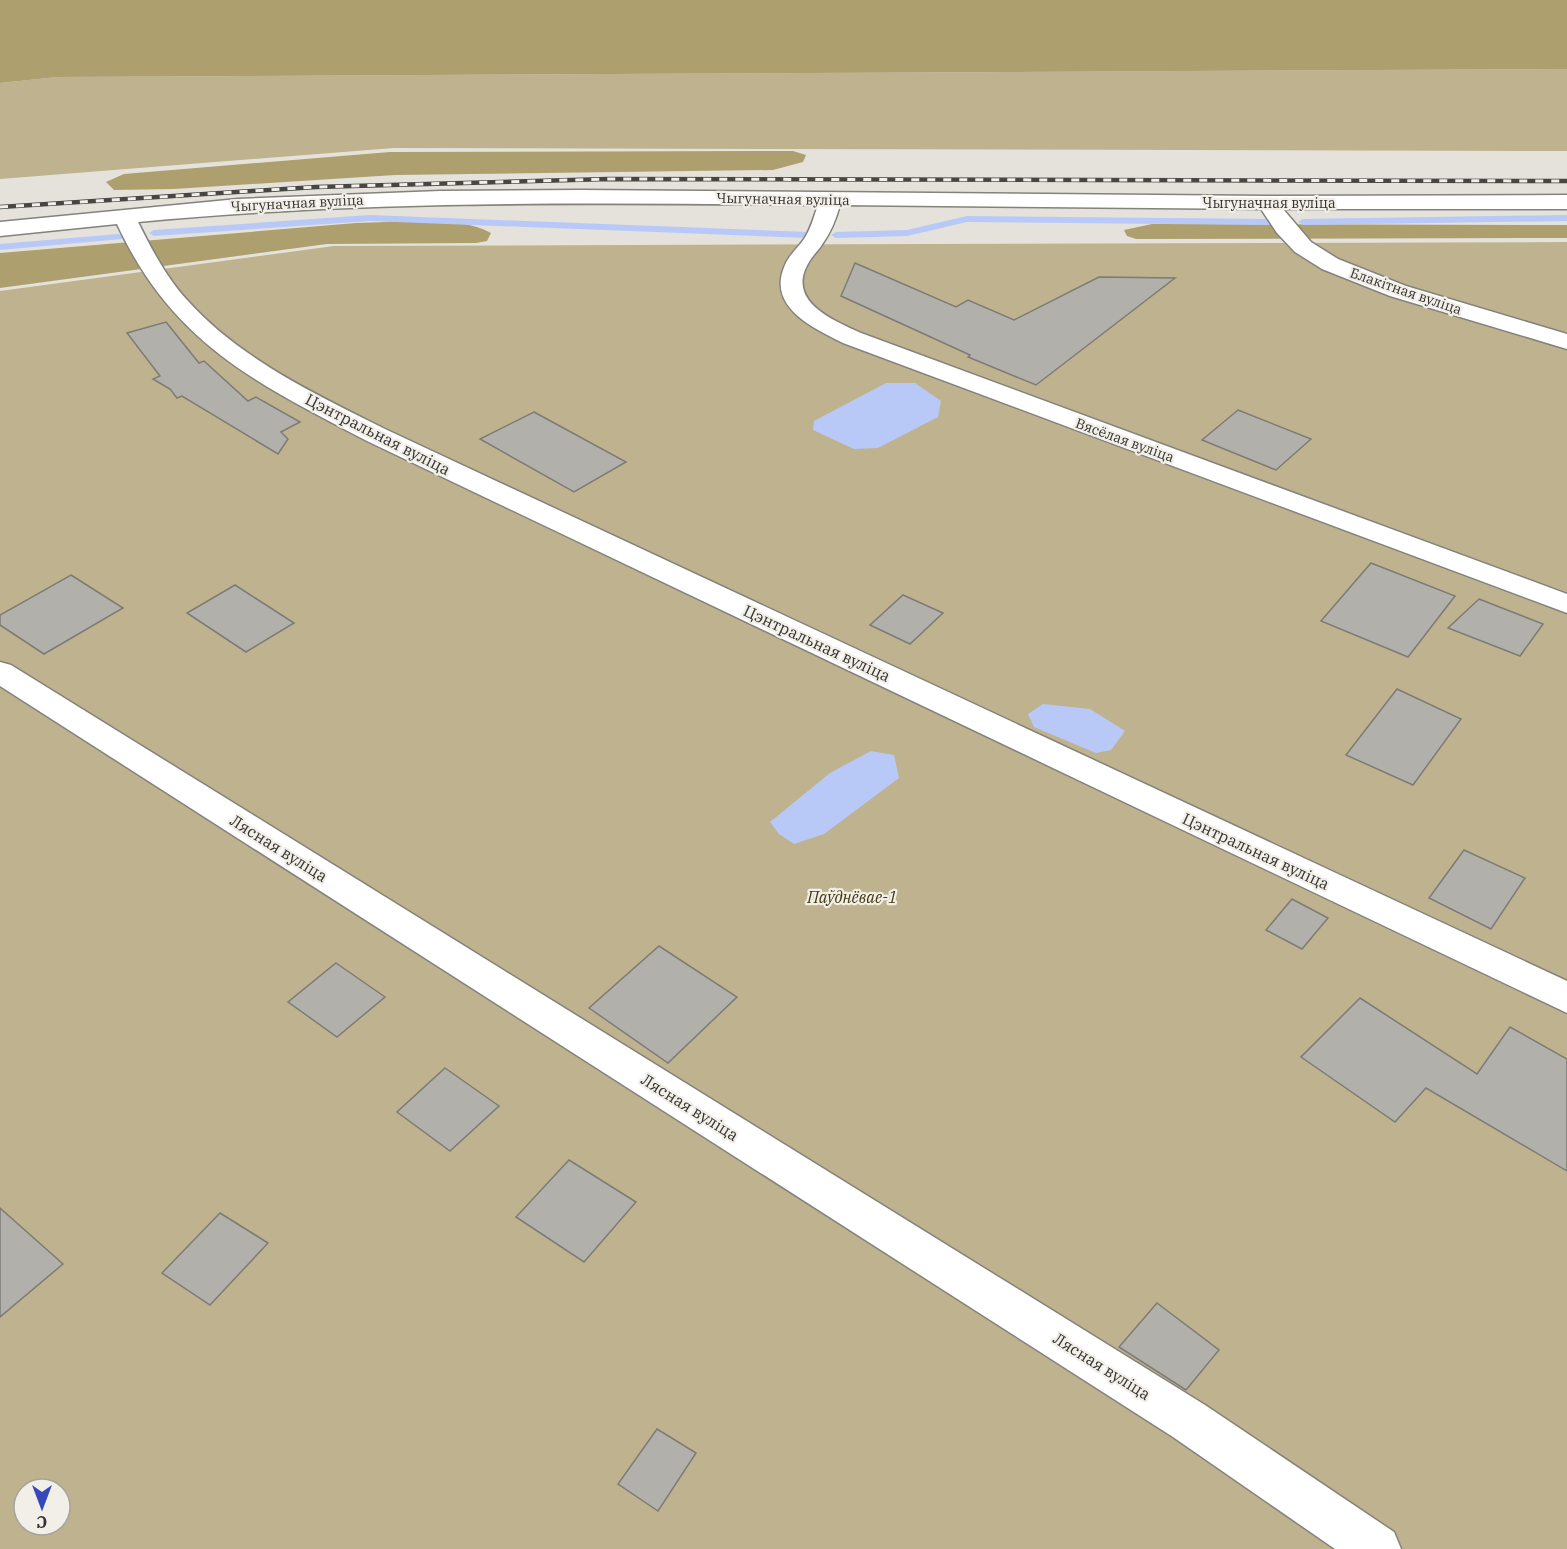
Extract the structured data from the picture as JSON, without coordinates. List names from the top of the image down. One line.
{"streets":{"lane":["Чыгуначная вуліца","Блакітная вуліца","Цэнтральная вуліца","Вясёлая вуліца","Лясная вуліца"]},"crossings":[["Чыгуначная вуліца","Блакітная вуліца"],["Чыгуначная вуліца","Цэнтральная вуліца"],["Чыгуначная вуліца","Вясёлая вуліца"]],"parks":["Паўднёвае-1"],"north":"bottom"}
